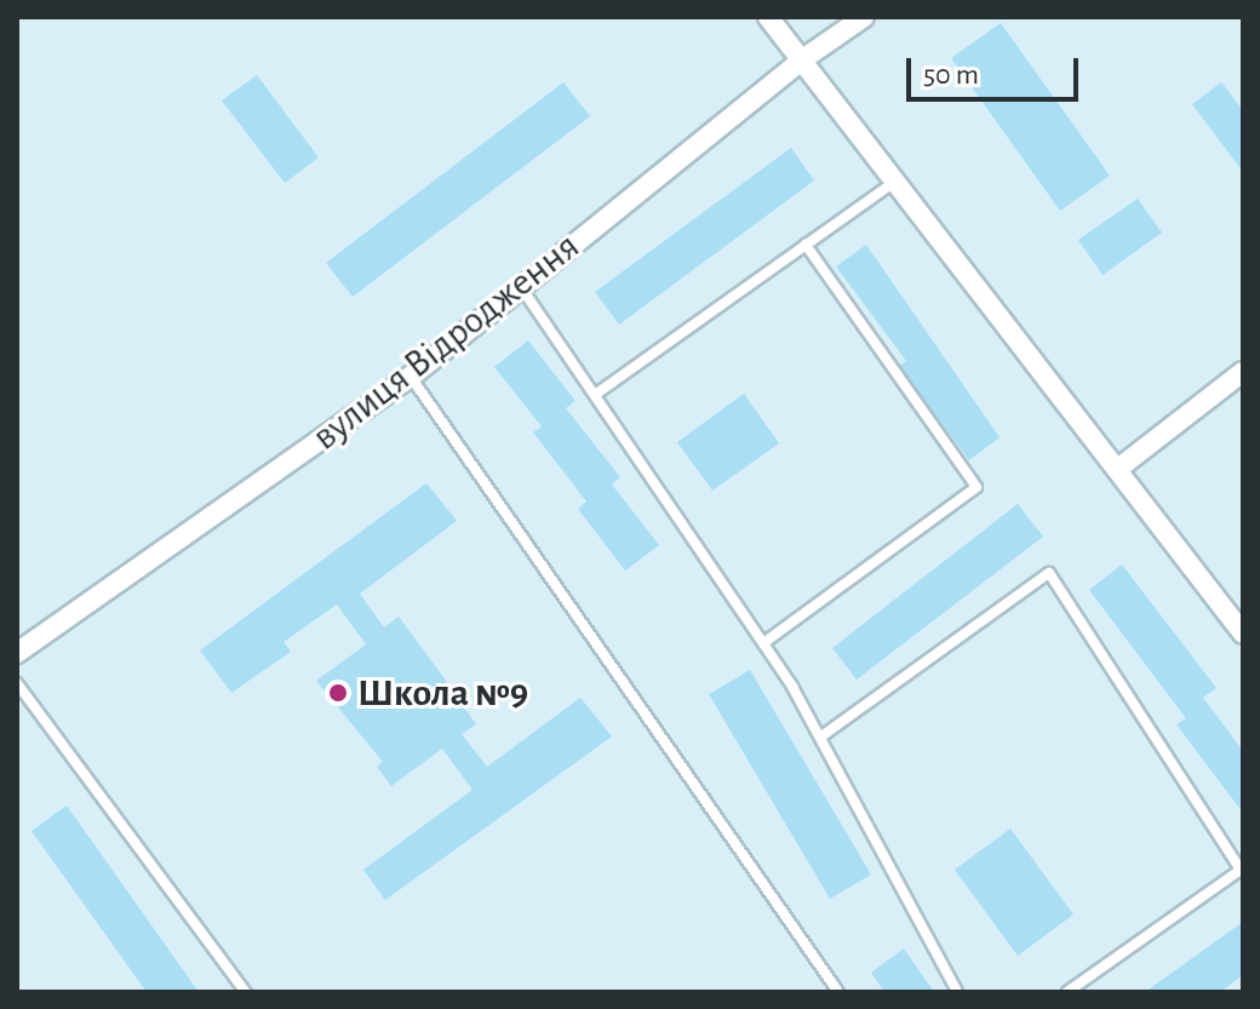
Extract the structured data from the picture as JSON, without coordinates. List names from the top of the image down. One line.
{"streets":{"street":["вулиця Відродження"]},"places":["Школа №9"],"scale_bar":"50 m"}
